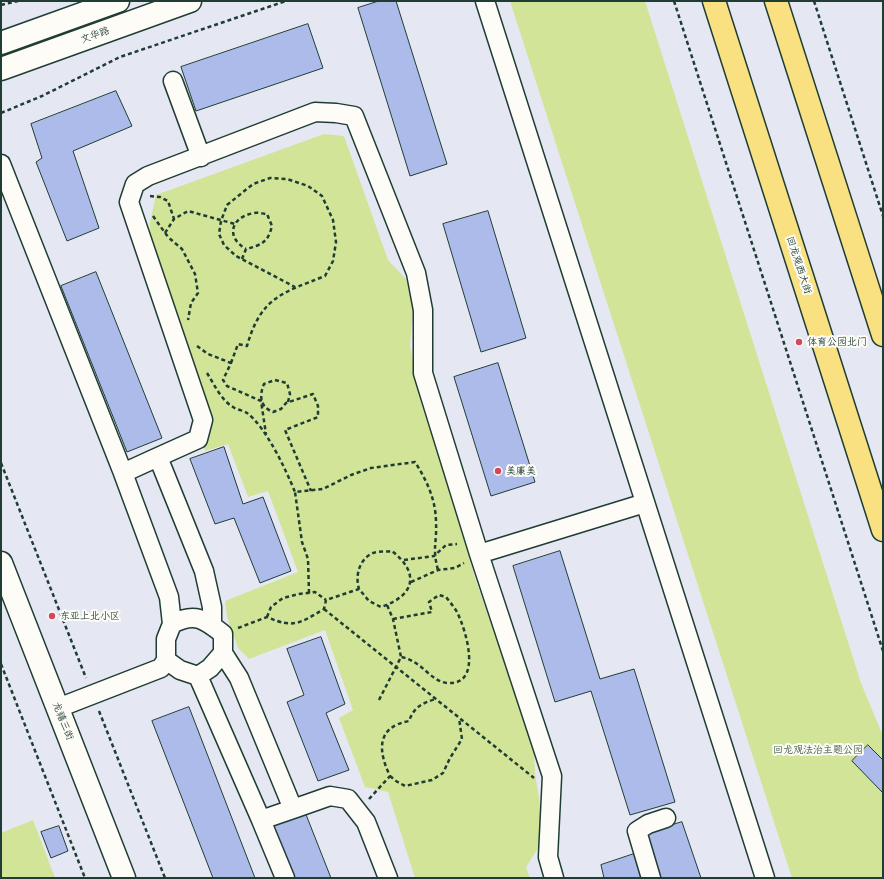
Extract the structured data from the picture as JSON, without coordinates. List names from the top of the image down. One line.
{"streets":{"main road":["回龙观西大街"],"street":["文华路","龙禧三街"]},"parks":["回龙观法治主题公园"],"places":["体育公园北门","美廉美","东亚上北小区"]}
